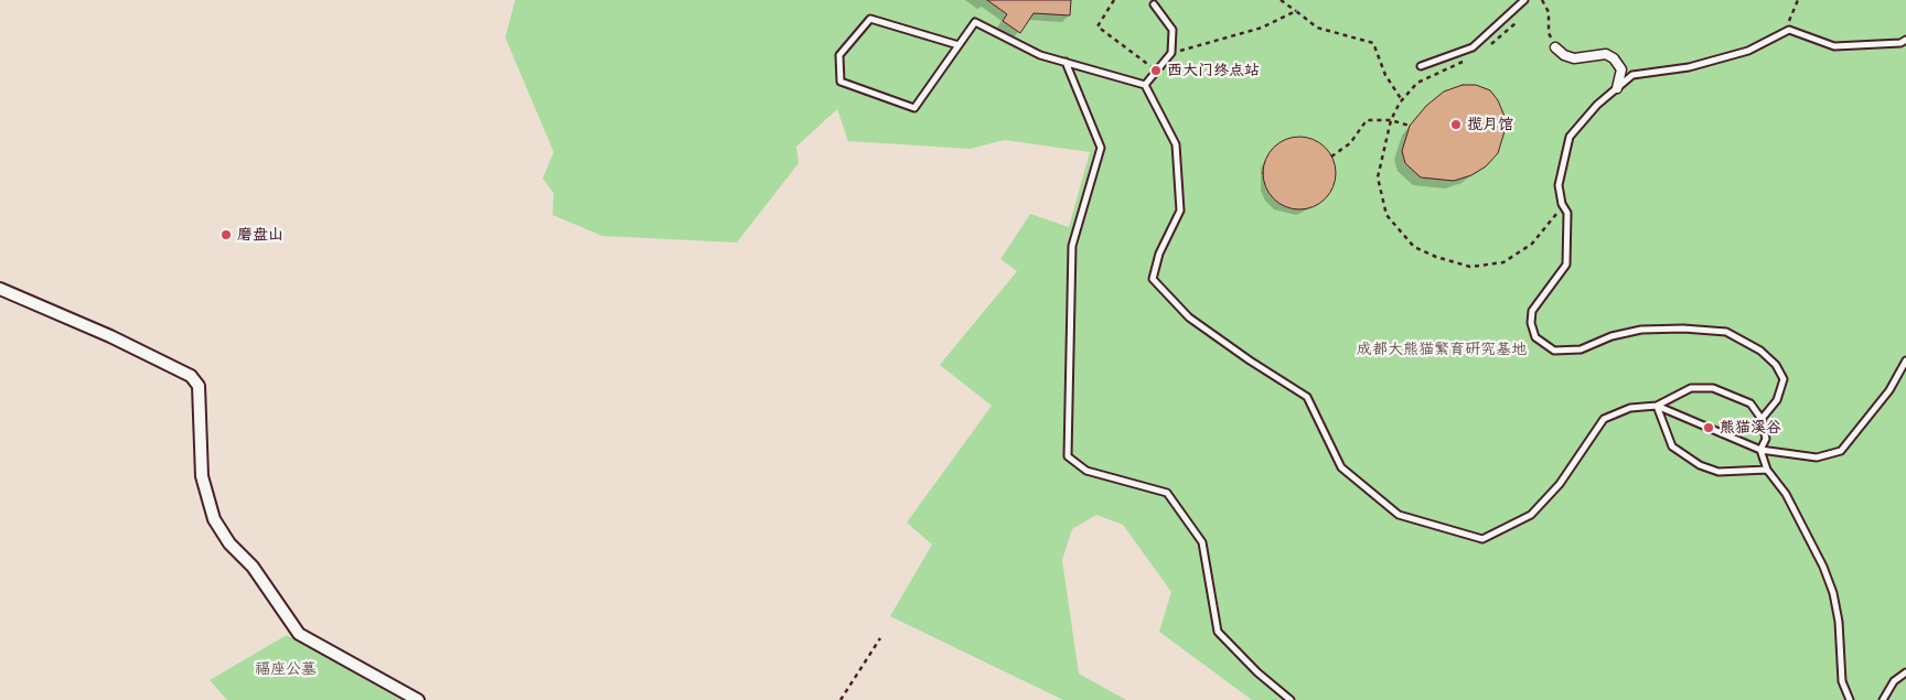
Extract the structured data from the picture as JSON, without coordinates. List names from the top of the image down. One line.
{"parks":["成都大熊猫繁育研究基地","福座公墓"],"places":["西大门终点站","揽月馆","磨盘山","熊猫溪谷"]}
